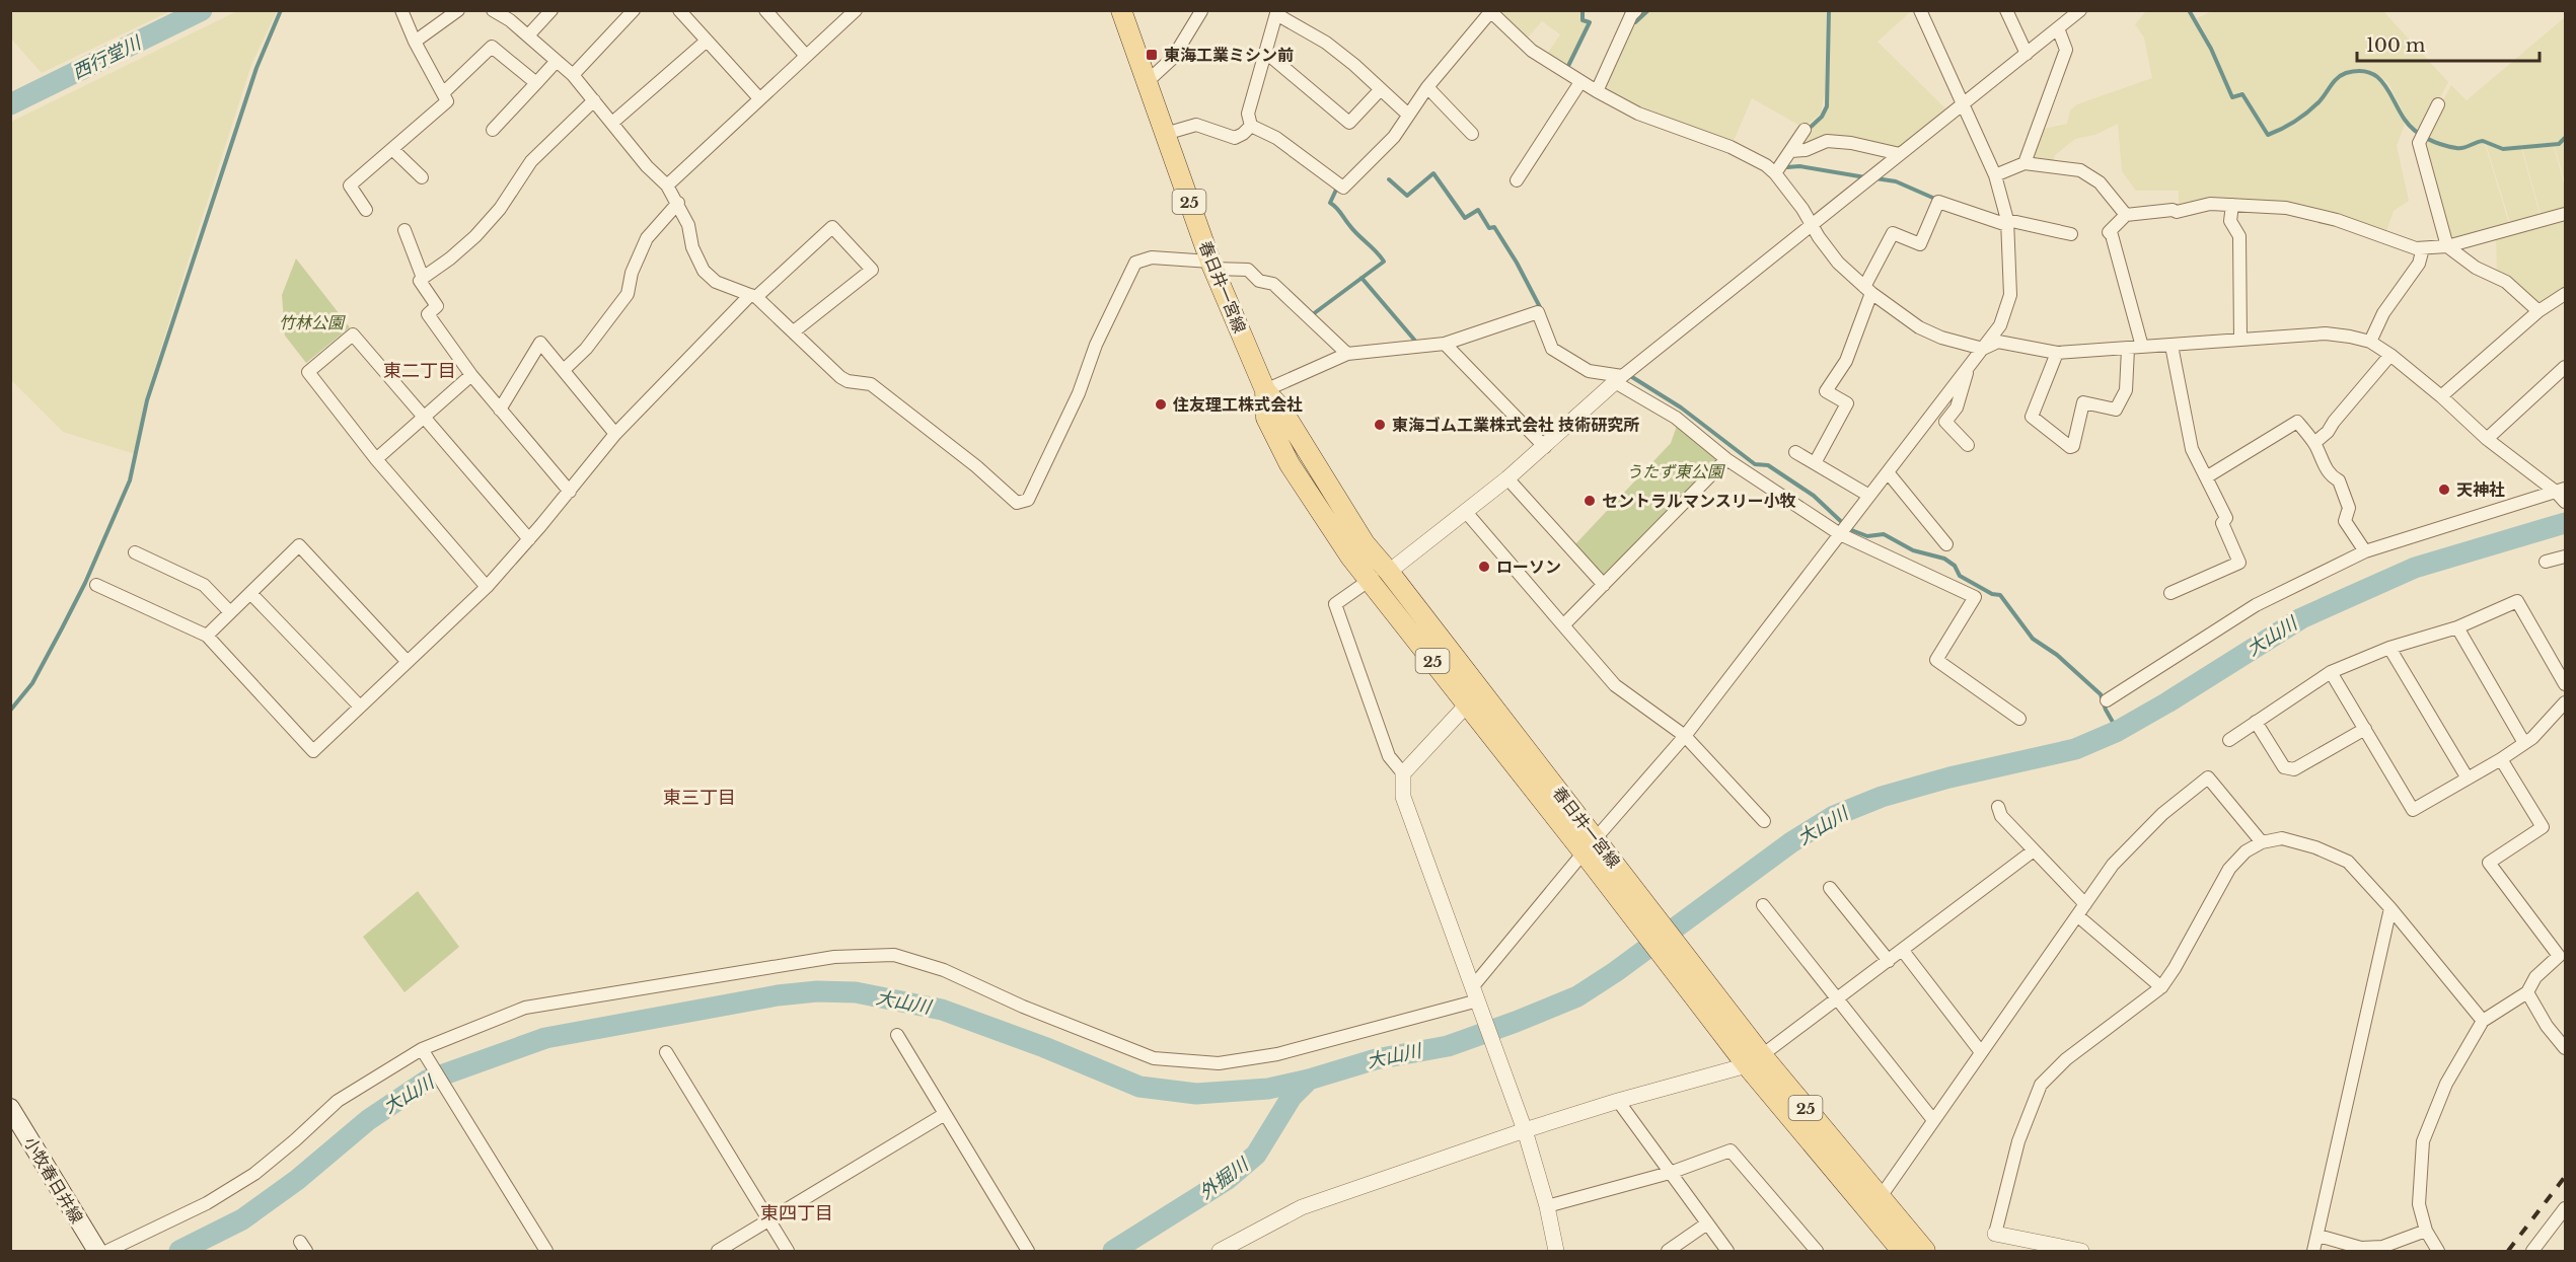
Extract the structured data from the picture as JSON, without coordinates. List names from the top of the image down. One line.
{"streets":{"main road":["25","春日井一宮線","小牧春日井線"]},"districts":["東二丁目","東三丁目","東四丁目"],"water":["西行堂川","大山川","外掘川"],"parks":["竹林公園","うたず東公園"],"places":{"transit":["東海工業ミシン前"],"other":["住友理工株式会社","東海ゴム工業株式会社 技術研究所","天神社","セントラルマンスリー小牧","ローソン"]},"scale_bar":"100 m"}
